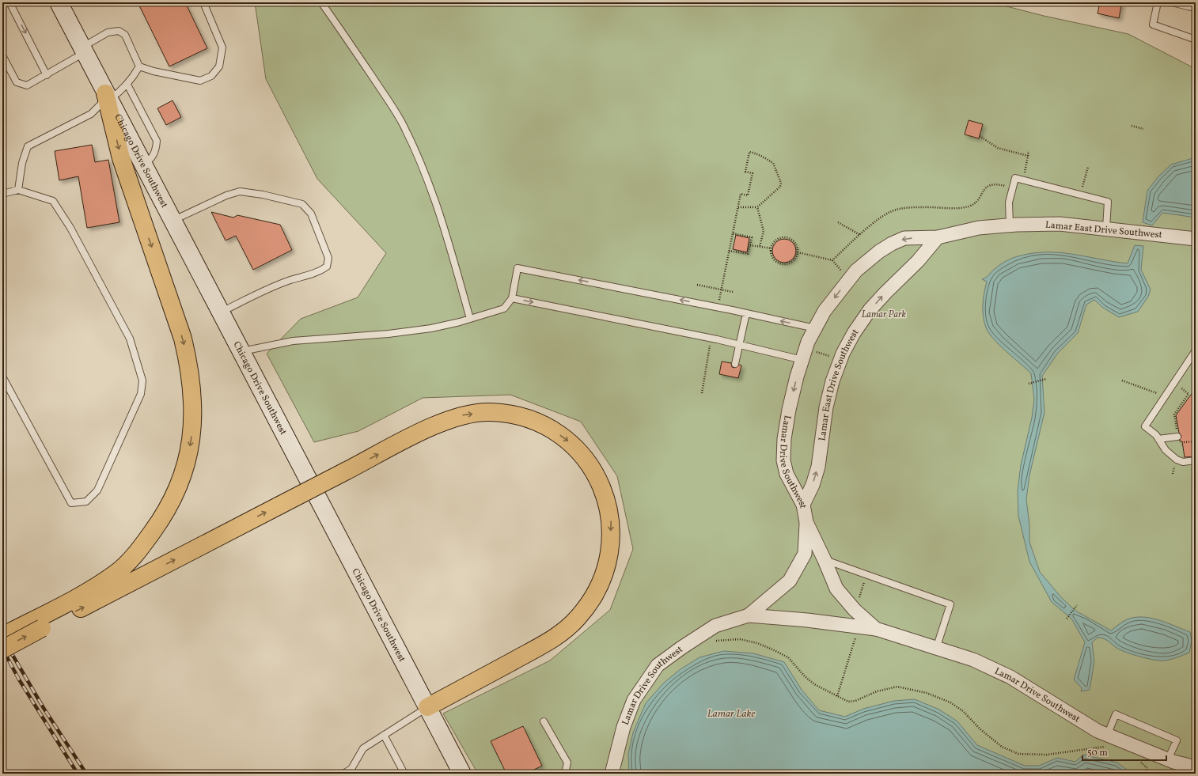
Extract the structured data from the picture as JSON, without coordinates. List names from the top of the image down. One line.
{"streets":{"main road":["Chicago Drive Southwest"],"street":["Lamar East Drive Southwest","Lamar Drive Southwest"]},"crossings":[["Lamar East Drive Southwest","Lamar Drive Southwest"]],"water":["Lamar Lake"],"parks":["Lamar Park"],"scale_bar":"50 m"}
